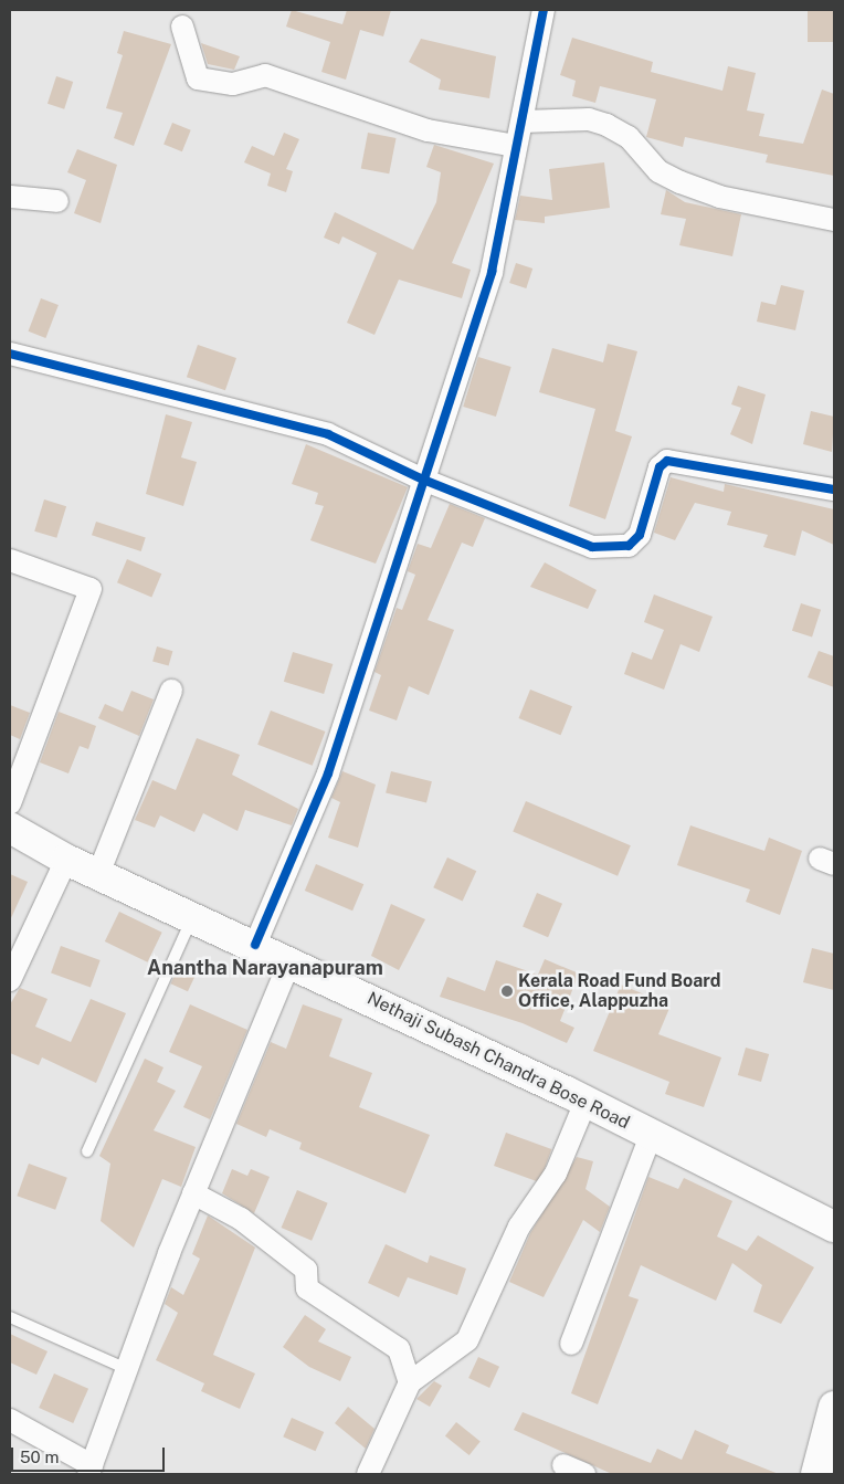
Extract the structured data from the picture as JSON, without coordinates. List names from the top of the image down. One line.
{"streets":{"main road":["Nethaji Subash Chandra Bose Road"]},"districts":["Anantha Narayanapuram"],"places":["Kerala Road Fund Board Office, Alappuzha"],"scale_bar":"50 m"}
